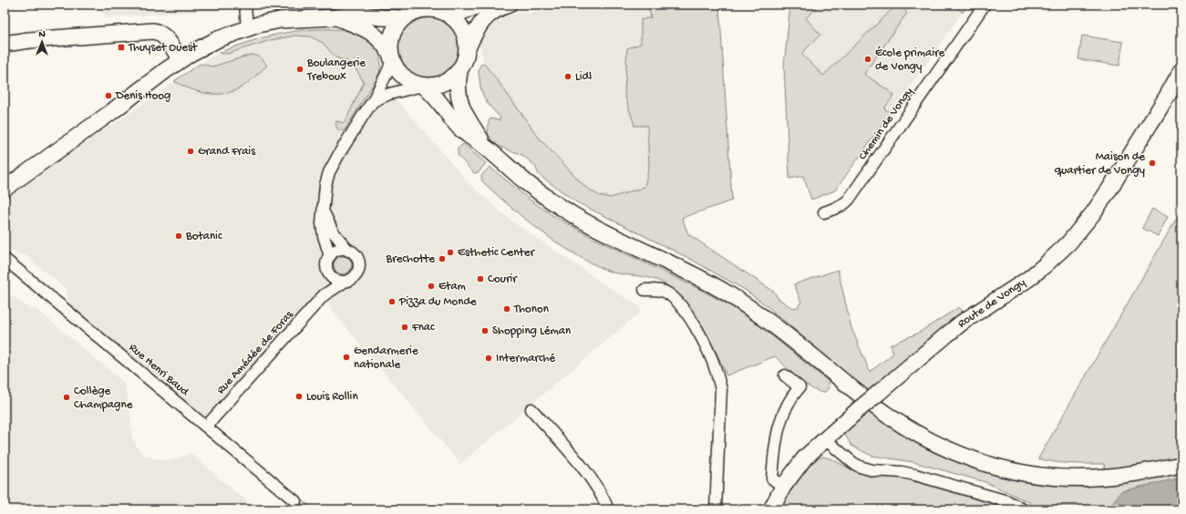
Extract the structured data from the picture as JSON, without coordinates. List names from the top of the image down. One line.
{"streets":{"main road":["Route de Vongy"],"street":["Chemin de Vongy","Rue Amédée de Foras","Rue Henri Baud"]},"crossings":[["Rue Amédée de Foras","Rue Henri Baud"]],"places":{"transit":["Thuyset Ouest"],"other":["École primaire de Vongy","Boulangerie Treboux","Lidl","Denis Hoog","Grand Frais","Maison de quartier de Vongy","Botanic","Esthetic Center","Brechotte","Courir","Etam","Pizza du Monde","Thonon","Fnac","Shopping Léman","Gendarmerie nationale","Intermarché","Louis Rollin","Collège Champagne"]},"north":"top"}
